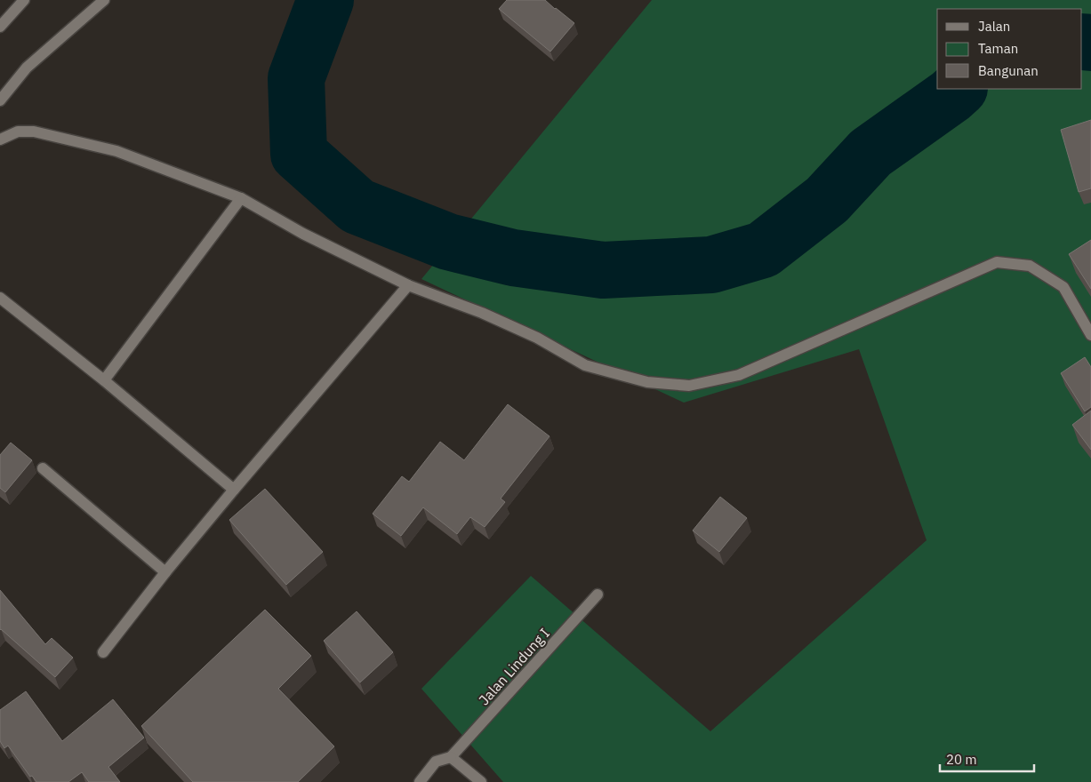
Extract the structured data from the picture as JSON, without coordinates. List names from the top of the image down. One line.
{"streets":{"street":["Jalan Lindung I"]},"legend":["Jalan","Taman","Bangunan"],"scale_bar":"20 m"}
